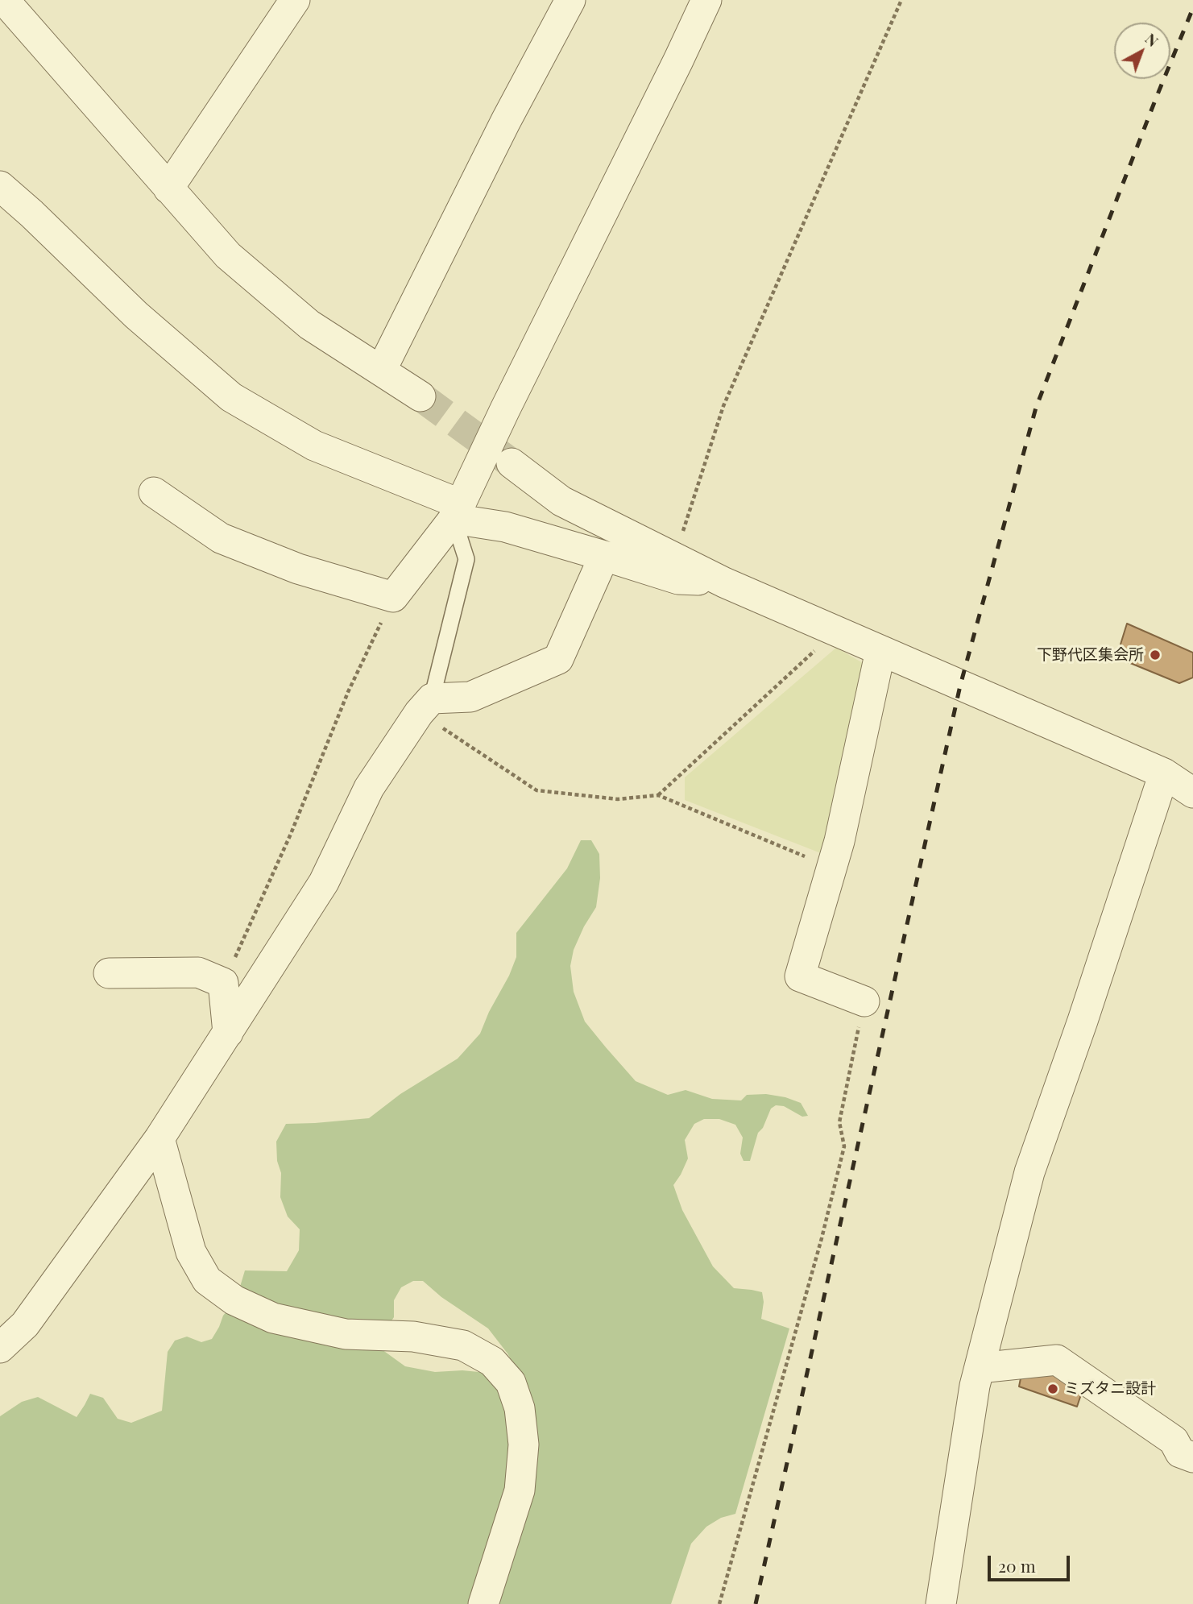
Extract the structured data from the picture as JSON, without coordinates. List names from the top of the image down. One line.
{"places":["下野代区集会所","ミズタニ設計"],"scale_bar":"20 m","north":"top right"}
